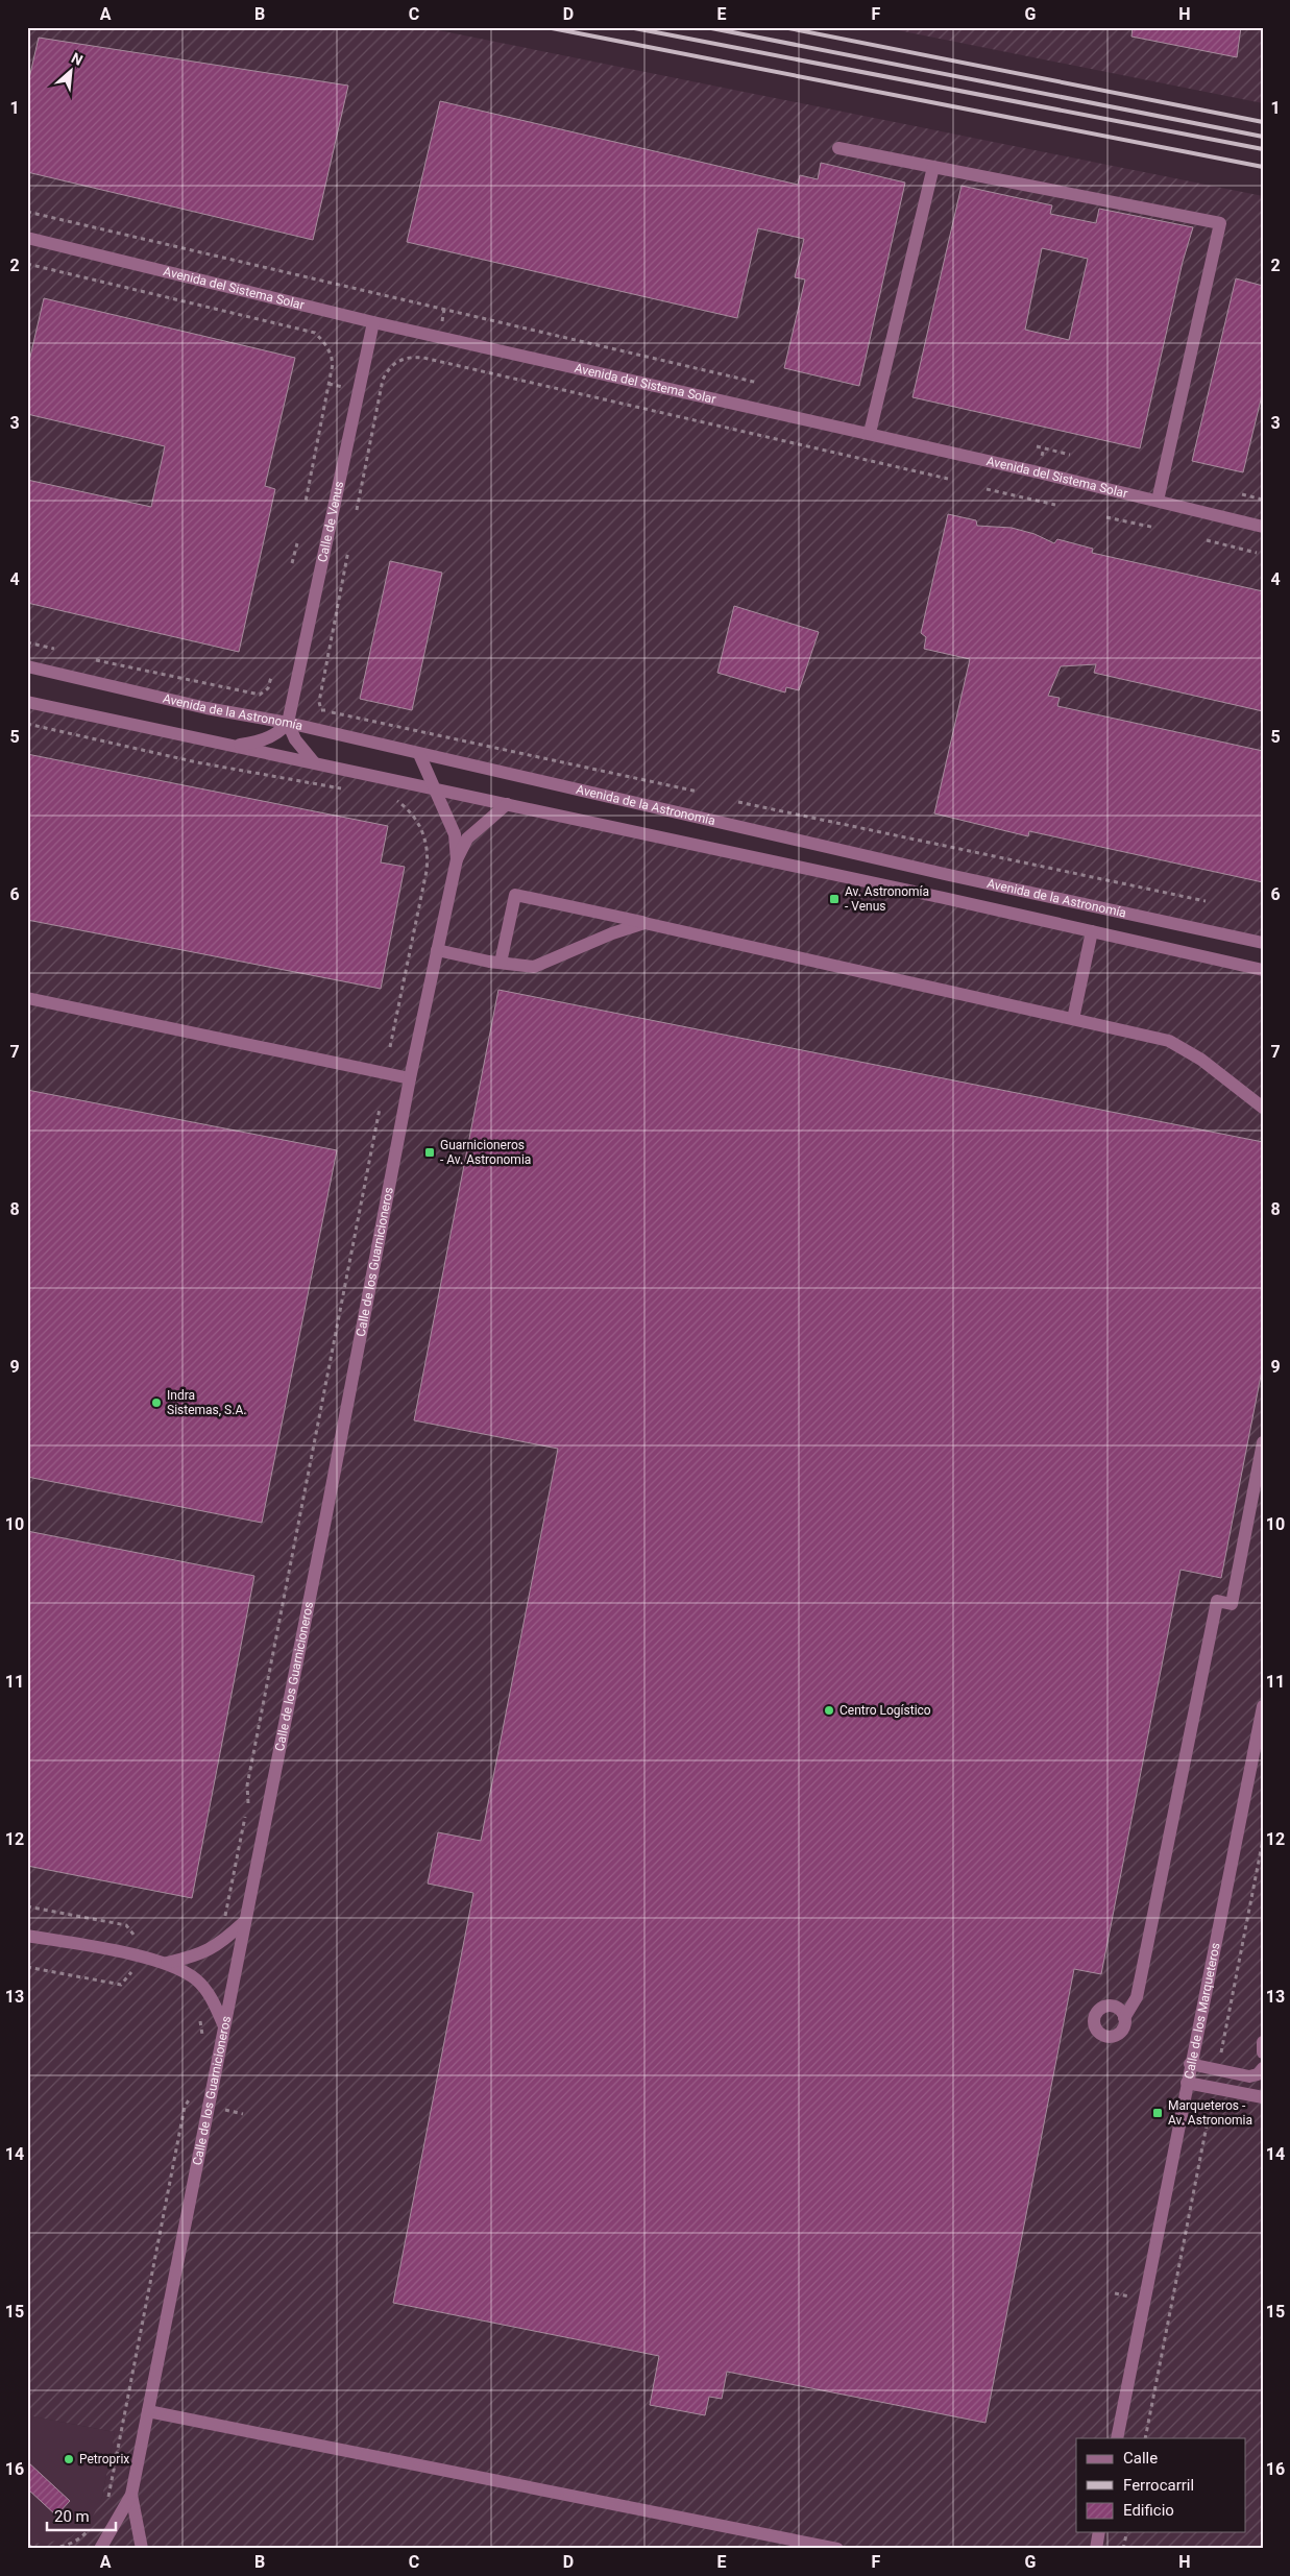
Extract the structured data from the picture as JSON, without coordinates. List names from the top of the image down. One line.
{"streets":{"street":["Avenida del Sistema Solar","Calle de Venus","Avenida de la Astronomía","Calle de los Guarnicioneros","Calle de los Marqueteros"]},"crossings":[["Avenida del Sistema Solar","Calle de Venus"],["Calle de Venus","Avenida de la Astronomía"],["Avenida de la Astronomía","Calle de los Guarnicioneros"]],"places":{"transit":["Av. Astronomía - Venus","Guarnicioneros - Av. Astronomia","Marqueteros - Av. Astronomia"],"other":["Indra Sistemas, S.A.","Centro Logístico","Petroprix"]},"legend":["Calle","Ferrocarril","Edificio"],"scale_bar":"20 m","north":"top right","grid":{"columns":["A","B","C","D","E","F","G","H"],"rows":["1","2","3","4","5","6","7","8","9","10","11","12","13","14","15","16"]}}
